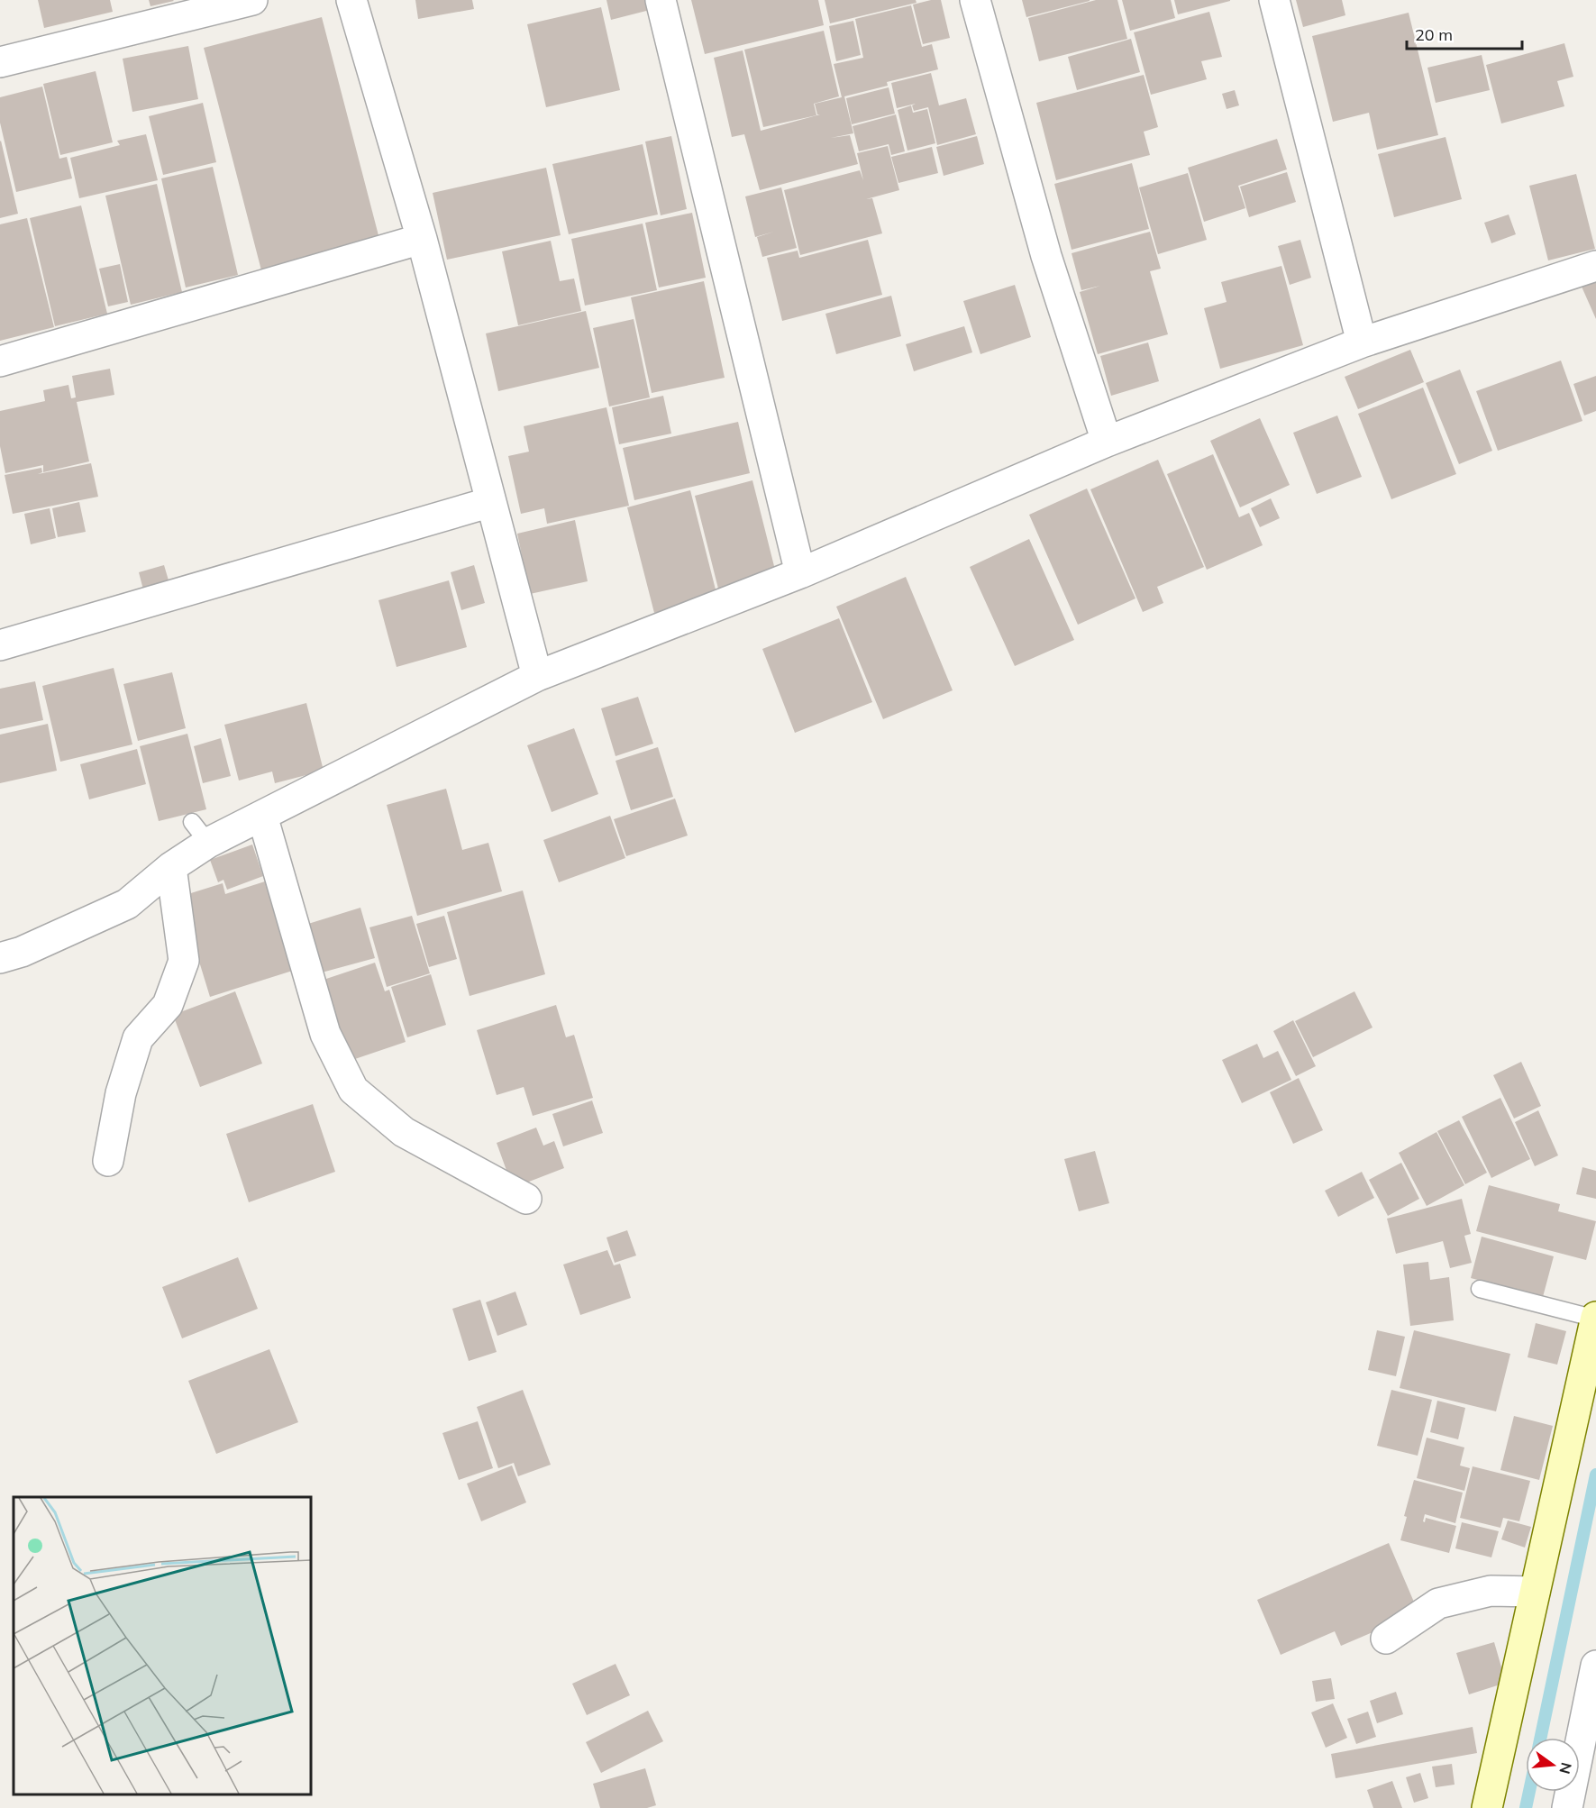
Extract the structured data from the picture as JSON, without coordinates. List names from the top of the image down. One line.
{"scale_bar":"20 m","north":"right"}
